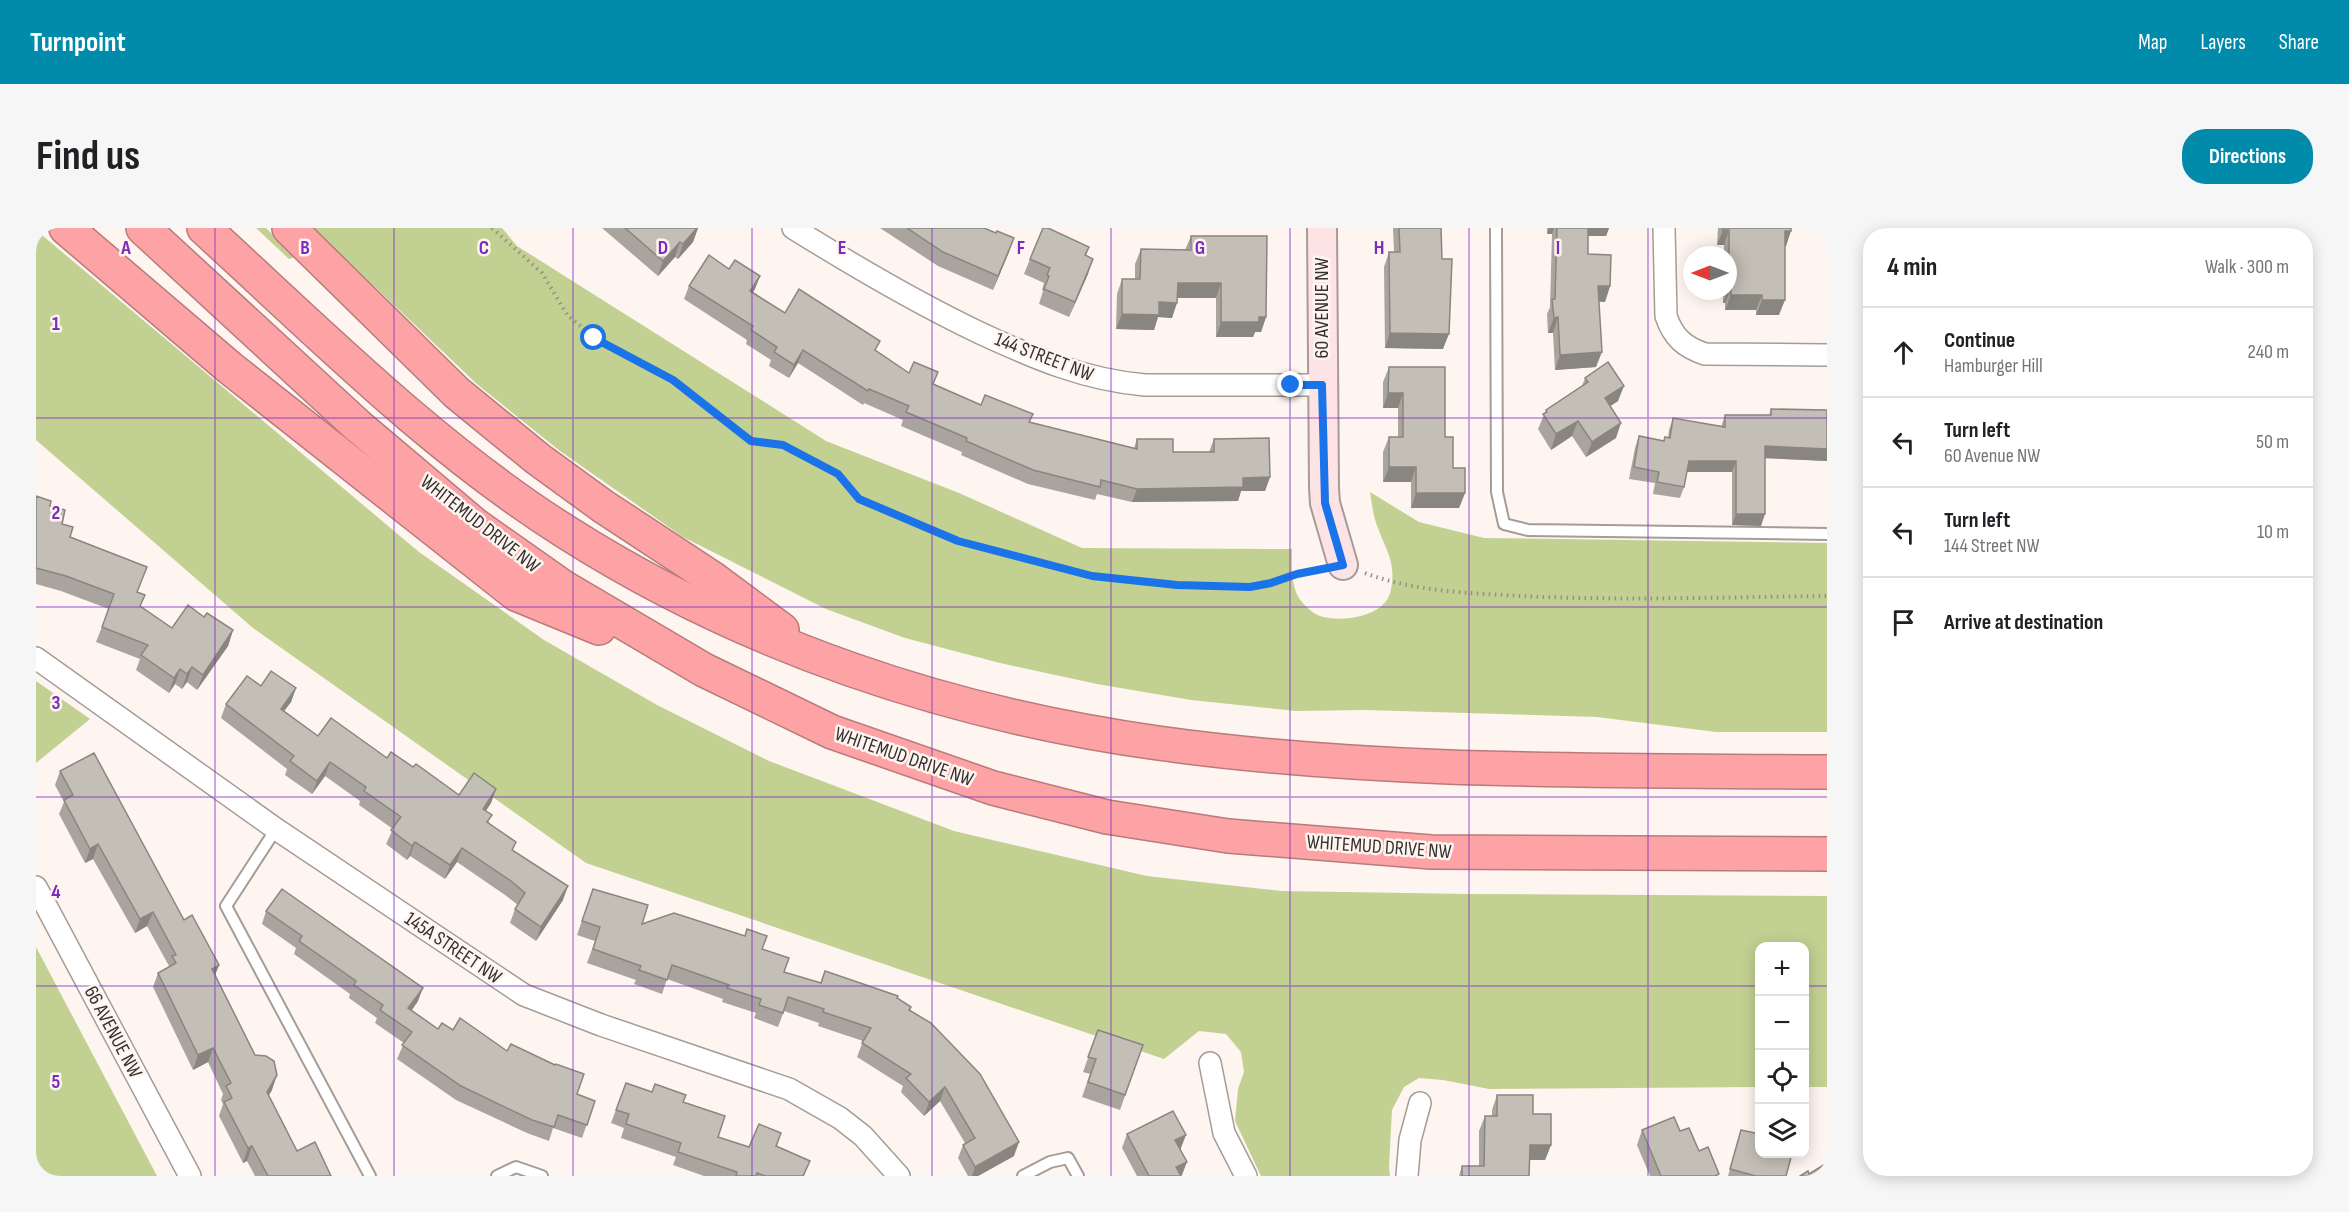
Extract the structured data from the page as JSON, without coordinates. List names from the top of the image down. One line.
{"streets":{"highway":["WHITEMUD DRIVE NW"],"street":["60 AVENUE NW","144 STREET NW","145A STREET NW","66 AVENUE NW"]},"crossings":[["60 AVENUE NW","144 STREET NW"]],"north":"left","page":{"header":"Turnpoint","nav":["Map","Layers","Share"],"buttons":"Directions","title":"Find us","heading":["4 min","Walk · 300 m"],"list":[["Continue","Hamburger Hill","240 m"],["Turn left","60 Avenue NW","50 m"],["Turn left","144 Street NW","10 m"],"Arrive at destination"],"map_buttons":["+","−"]},"grid":{"columns":["A","B","C","D","E","F","G","H","I"],"rows":["1","2","3","4","5"]}}
